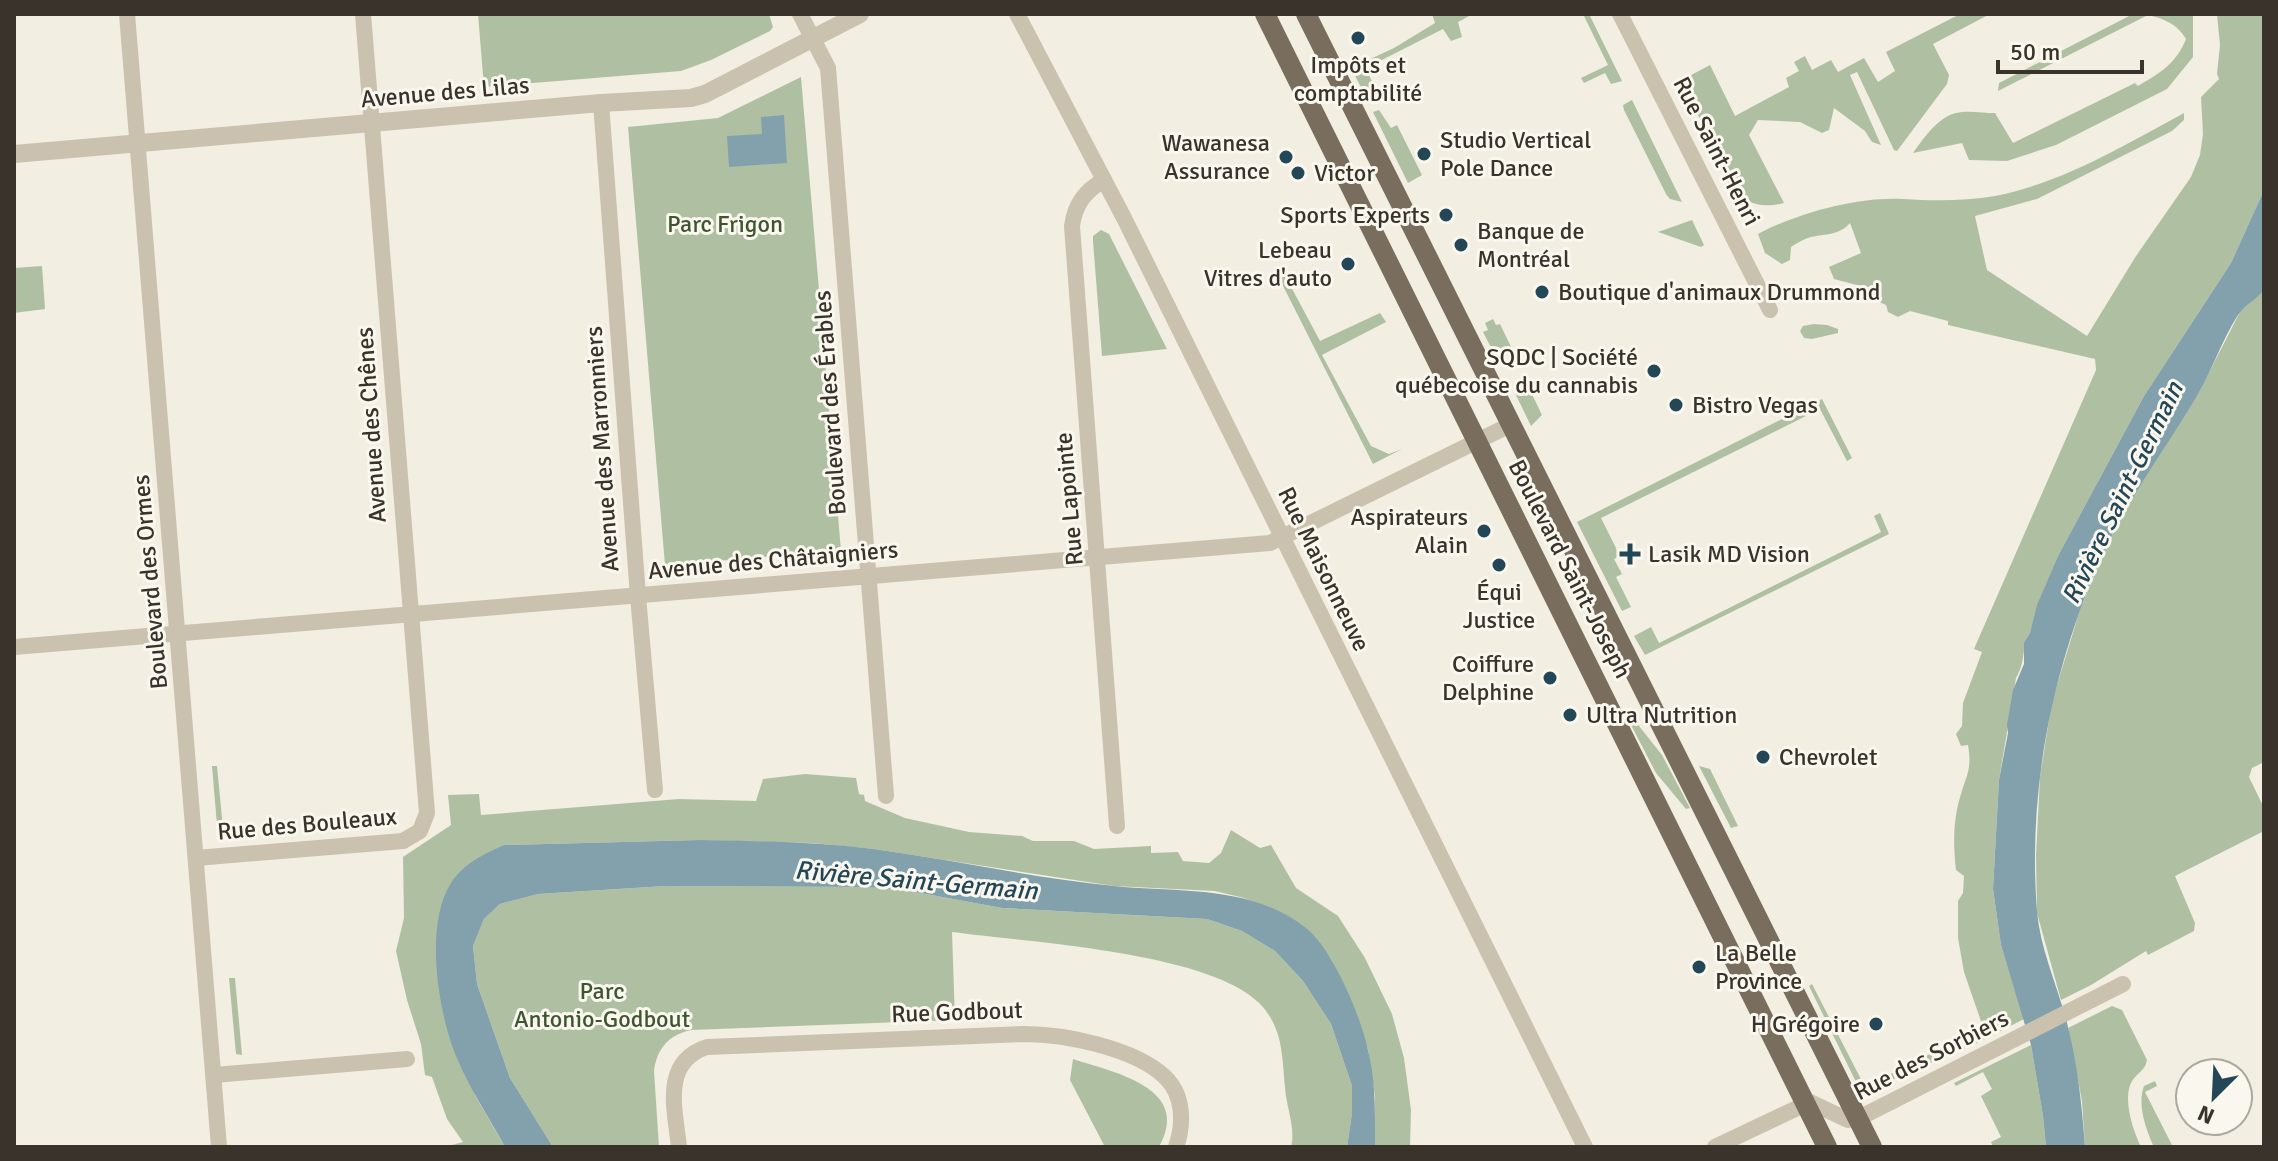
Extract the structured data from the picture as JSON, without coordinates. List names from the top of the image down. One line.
{"streets":{"main road":["Boulevard Saint-Joseph"],"street":["Avenue des Lilas","Rue Saint-Henri","Boulevard des Érables","Avenue des Chênes","Avenue des Marronniers","Rue Lapointe","Avenue des Châtaigniers","Rue Maisonneuve","Boulevard des Ormes","Rue des Bouleaux","Rue Godbout","Rue des Sorbiers"]},"crossings":[["Avenue des Lilas","Boulevard des Érables"],["Avenue des Lilas","Avenue des Chênes"],["Avenue des Lilas","Avenue des Marronniers"],["Avenue des Lilas","Boulevard des Ormes"],["Boulevard des Érables","Avenue des Châtaigniers"],["Avenue des Chênes","Avenue des Châtaigniers"],["Avenue des Chênes","Rue des Bouleaux"],["Avenue des Marronniers","Avenue des Châtaigniers"],["Rue Lapointe","Avenue des Châtaigniers"],["Rue Lapointe","Rue Maisonneuve"],["Avenue des Châtaigniers","Rue Maisonneuve"],["Avenue des Châtaigniers","Boulevard Saint-Joseph"],["Avenue des Châtaigniers","Boulevard des Ormes"],["Boulevard Saint-Joseph","Rue des Sorbiers"],["Boulevard des Ormes","Rue des Bouleaux"]],"water":["Rivière Saint-Germain"],"parks":["Parc Frigon","Parc Antonio-Godbout"],"places":{"other":["Impôts et comptabilité","Studio Vertical Pole Dance","Wawanesa Assurance","Victor","Sports Experts","Banque de Montréal","Lebeau Vitres d'auto","Boutique d'animaux Drummond","SQDC | Société québecoise du cannabis","Bistro Vegas","Aspirateurs Alain","Équi Justice","Coiffure Delphine","Ultra Nutrition","Chevrolet","La Belle Province","H Grégoire"],"health":["Lasik MD Vision"]},"scale_bar":"50 m","north":"bottom left"}
